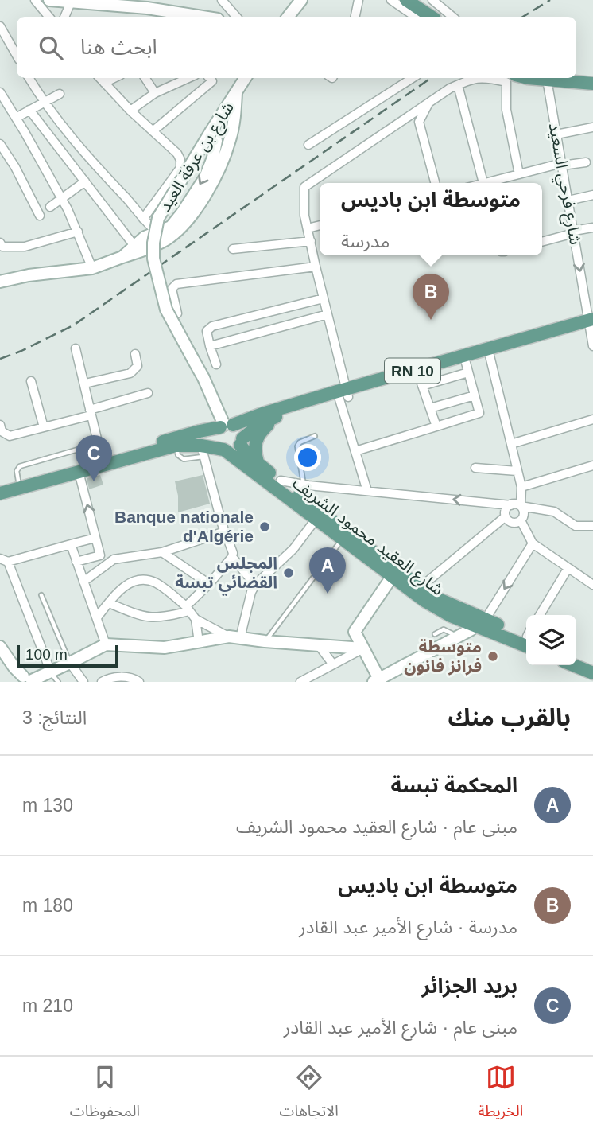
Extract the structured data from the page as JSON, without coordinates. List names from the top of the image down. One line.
{"streets":{"main road":["RN 10","شارع العقيد محمود الشريف"],"street":["شارع بن عرفة العيد","شارع فرحي السعيد"]},"crossings":[["شارع بن عرفة العيد","RN 10"],["شارع بن عرفة العيد","شارع العقيد محمود الشريف"],["شارع فرحي السعيد","RN 10"],["RN 10","شارع العقيد محمود الشريف"]],"places":["Banque nationale d'Algérie","المجلس القضائي تبسة","متوسطة فرانز فانون"],"scale_bar":"100 m","page":{"search":"ابحث هنا","popup":["متوسطة ابن باديس","مدرسة"],"pins":["B","C","A"],"scale":"100 m","heading":["بالقرب منك","النتائج: 3"],"list":[{"mark":"A","name":"المحكمة تبسة","note":"مبنى عام · شارع العقيد محمود الشريف","value":"130 m"},{"mark":"B","name":"متوسطة ابن باديس","note":"مدرسة · شارع الأمير عبد القادر","value":"180 m"},{"mark":"C","name":"بريد الجزائر","note":"مبنى عام · شارع الأمير عبد القادر","value":"210 m"}],"nav":["الخريطة","الاتجاهات","المحفوظات"]}}
